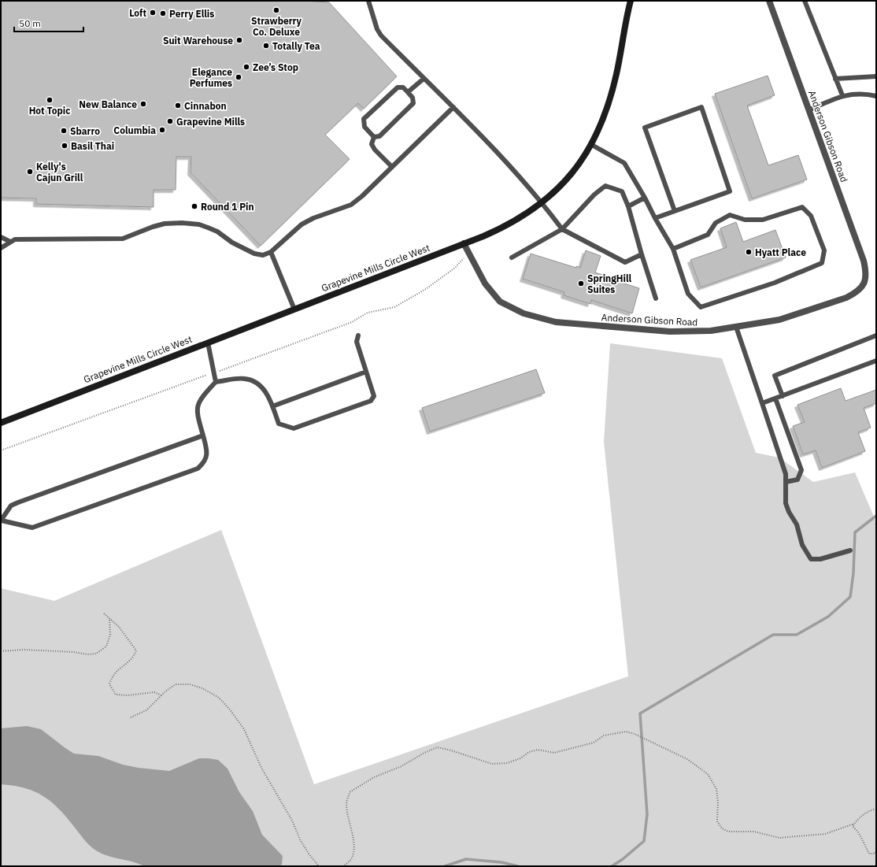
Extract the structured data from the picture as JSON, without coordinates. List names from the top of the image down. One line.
{"streets":{"street":["Anderson Gibson Road","Grapevine Mills Circle West"]},"crossings":[["Anderson Gibson Road","Grapevine Mills Circle West"]],"places":["Strawberry Co. Deluxe","Loft","Perry Ellis","Suit Warehouse","Totally Tea","Zee’s Stop","Elegance Perfumes","Hot Topic","New Balance","Cinnabon","Grapevine Mills","Columbia","Sbarro","Basil Thai","Kelly's Cajun Grill","Round 1 Pin","Hyatt Place","SpringHill Suites"],"scale_bar":"50 m"}
